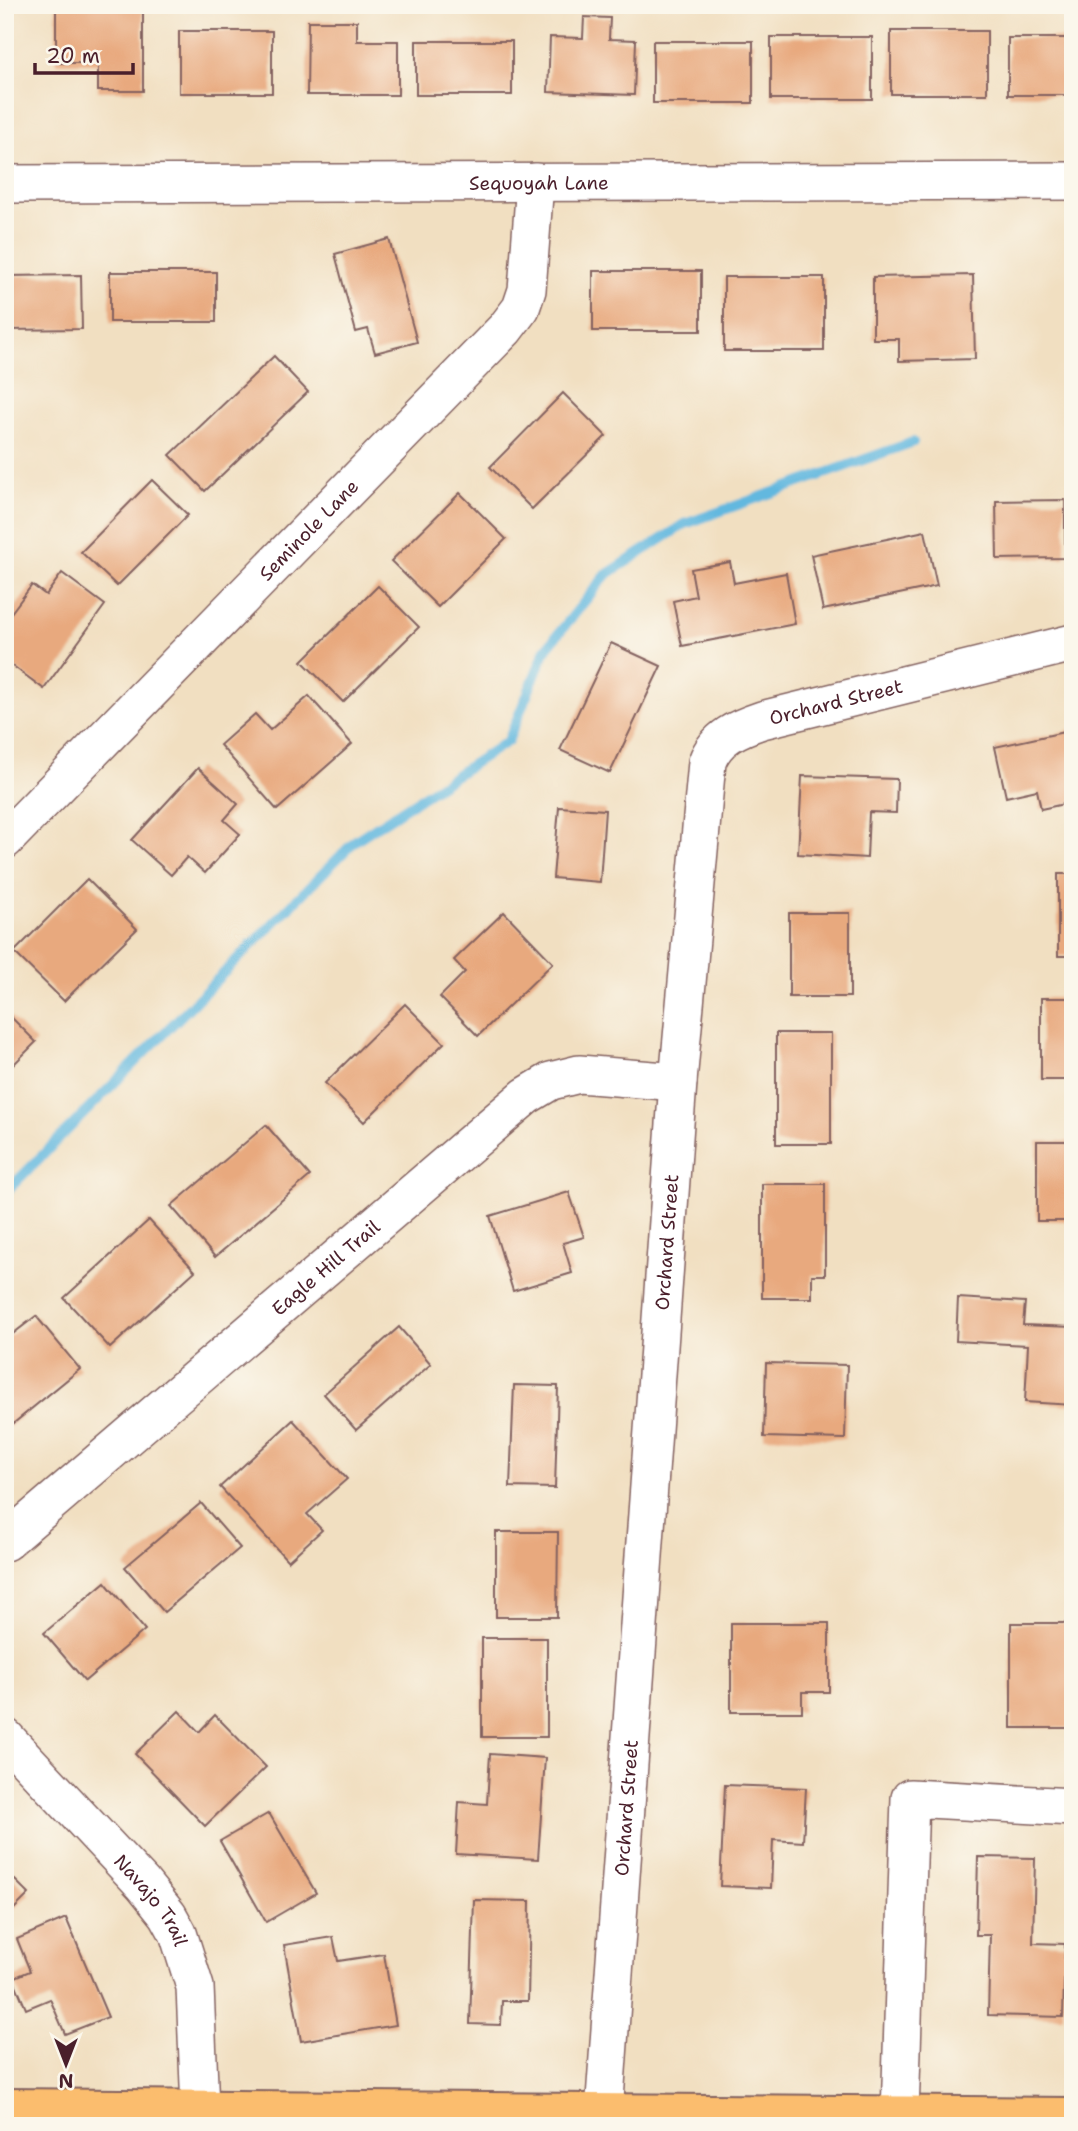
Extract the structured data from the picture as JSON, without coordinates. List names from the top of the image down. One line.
{"streets":{"street":["Sequoyah Lane","Seminole Lane","Orchard Street","Eagle Hill Trail","Navajo Trail"]},"crossings":[["Sequoyah Lane","Seminole Lane"],["Orchard Street","Eagle Hill Trail"]],"scale_bar":"20 m","north":"bottom"}
